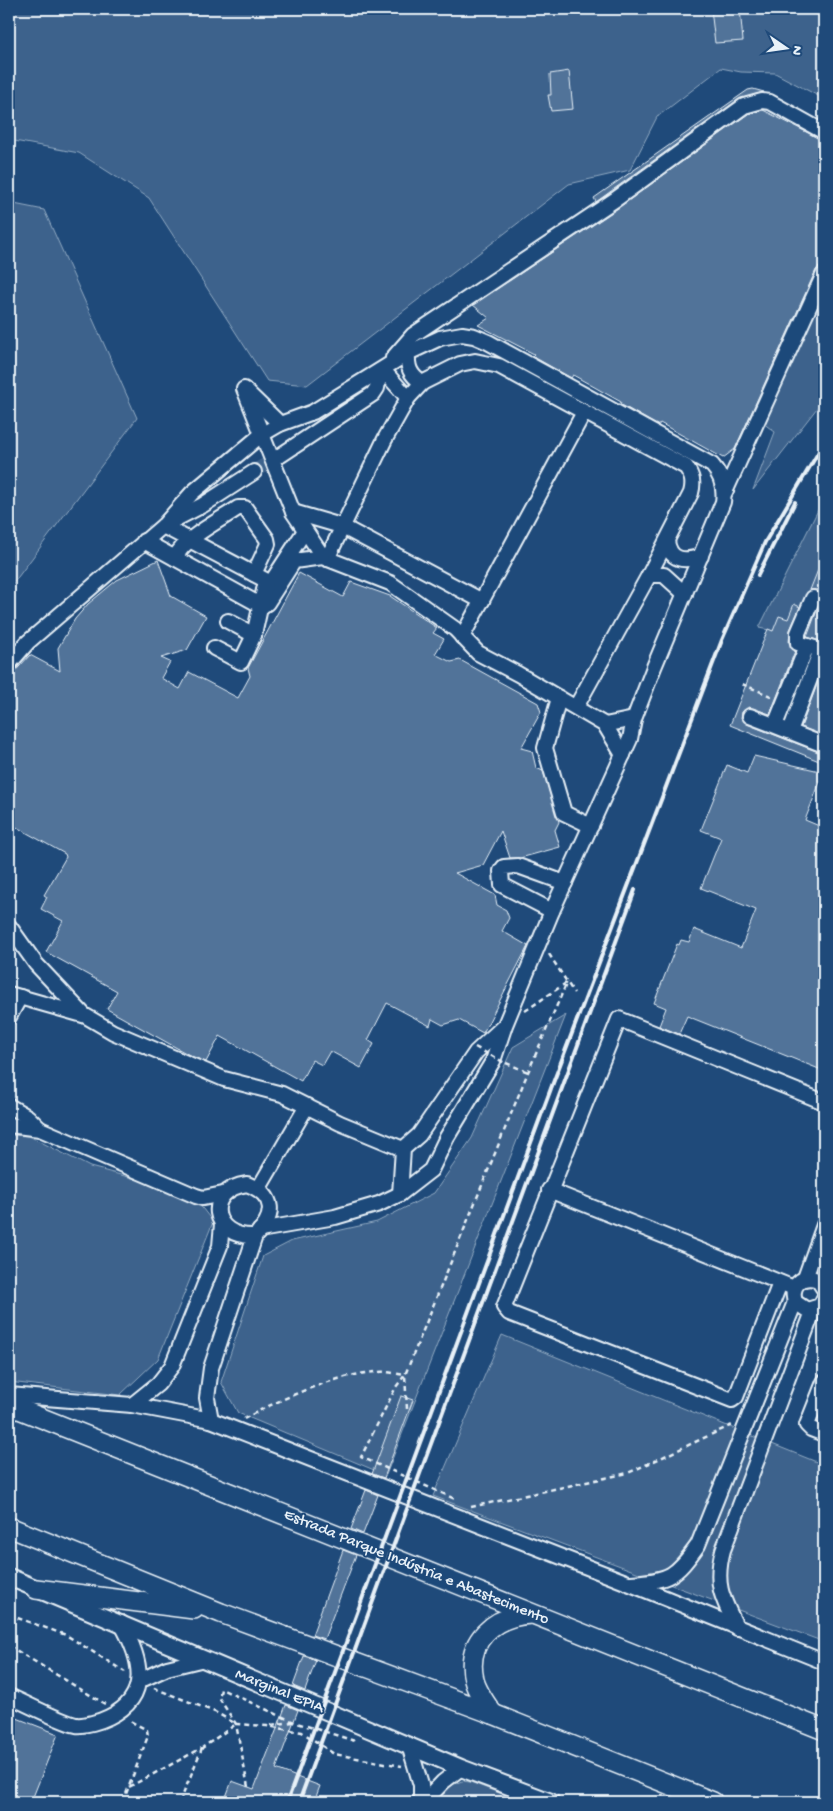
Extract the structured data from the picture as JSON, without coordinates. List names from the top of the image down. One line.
{"streets":{"highway":["Estrada Parque Indústria e Abastecimento"],"main road":["Marginal EPIA"]},"north":"right"}
